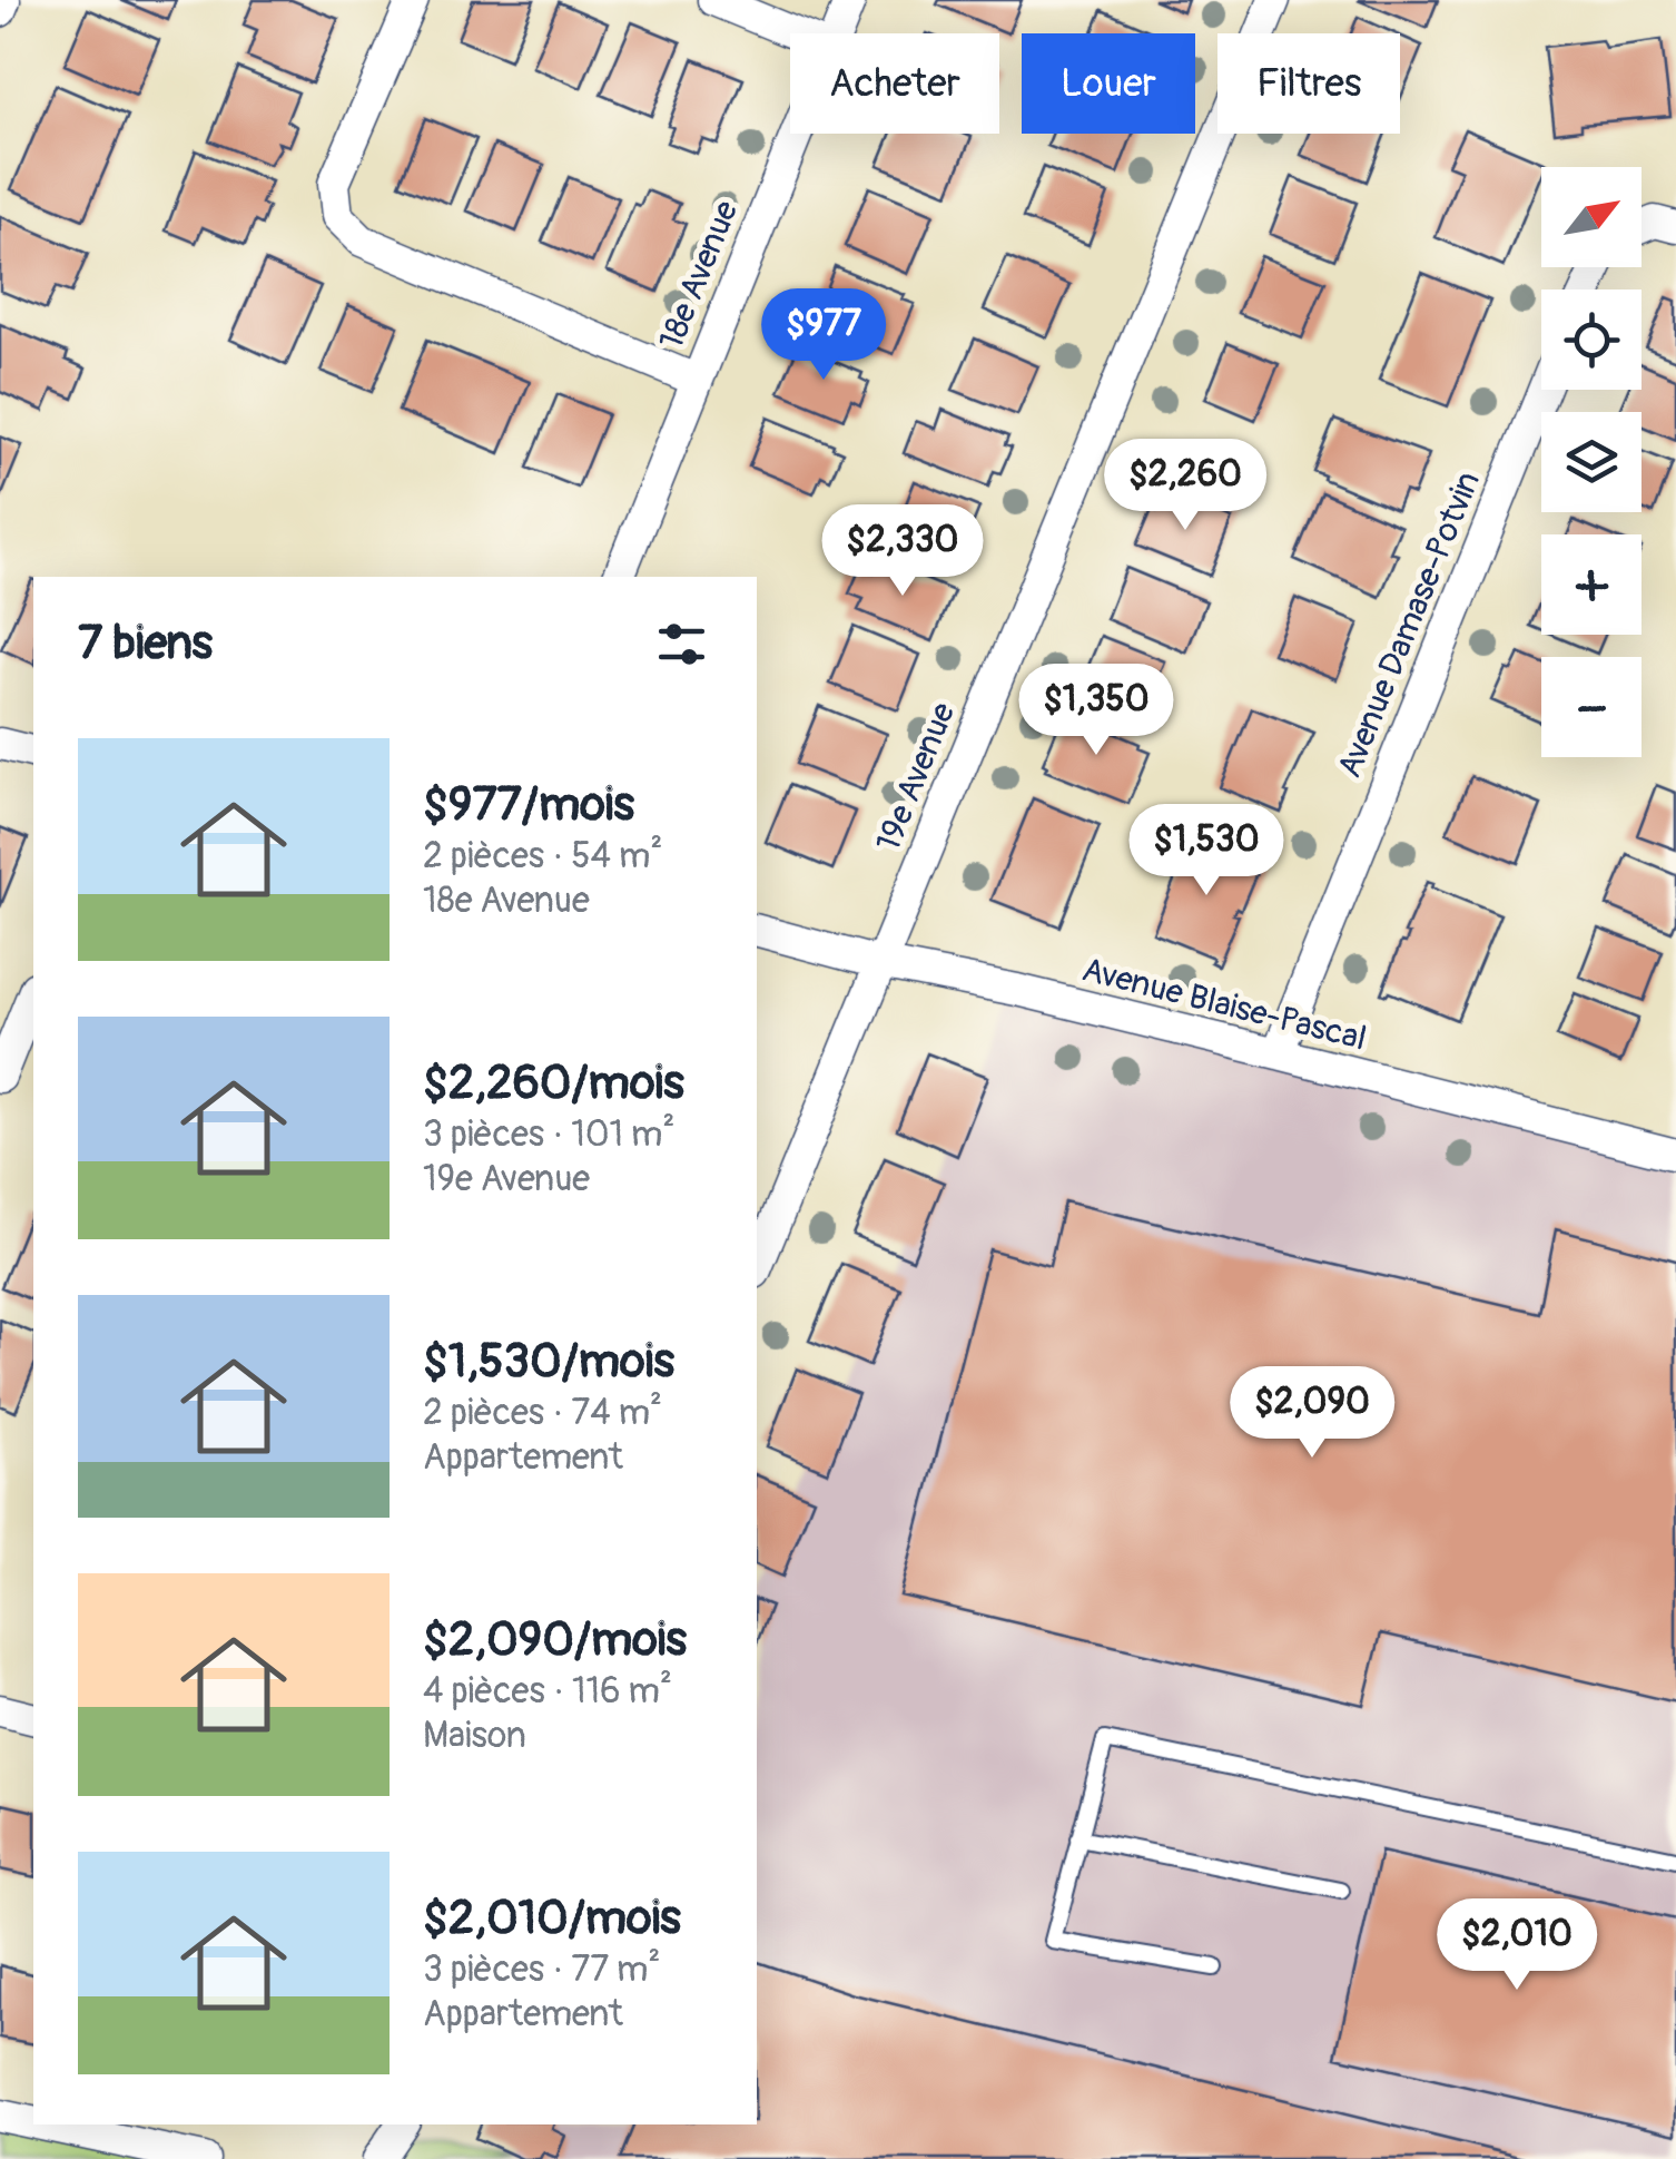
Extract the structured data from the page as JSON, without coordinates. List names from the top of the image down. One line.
{"streets":{"street":["18e Avenue","Avenue Damase-Potvin","19e Avenue","Avenue Blaise-Pascal"]},"crossings":[["Avenue Damase-Potvin","Avenue Blaise-Pascal"],["19e Avenue","Avenue Blaise-Pascal"]],"north":"top right","page":{"chip":["Acheter","Louer","Filtres"],"map_buttons":["+","−"],"price":["$977","$2,260","$2,330","$1,350","$1,530","$2,090","$2,010"],"heading":"7 biens","list":[{"name":"$977/mois","note":"2 pièces · 54 m² · 18e Avenue"},{"name":"$2,260/mois","note":"3 pièces · 101 m² · 19e Avenue"},{"name":"$1,530/mois","note":"2 pièces · 74 m² · Appartement"},{"name":"$2,090/mois","note":"4 pièces · 116 m² · Maison"},{"name":"$2,010/mois","note":"3 pièces · 77 m² · Appartement"}]}}
